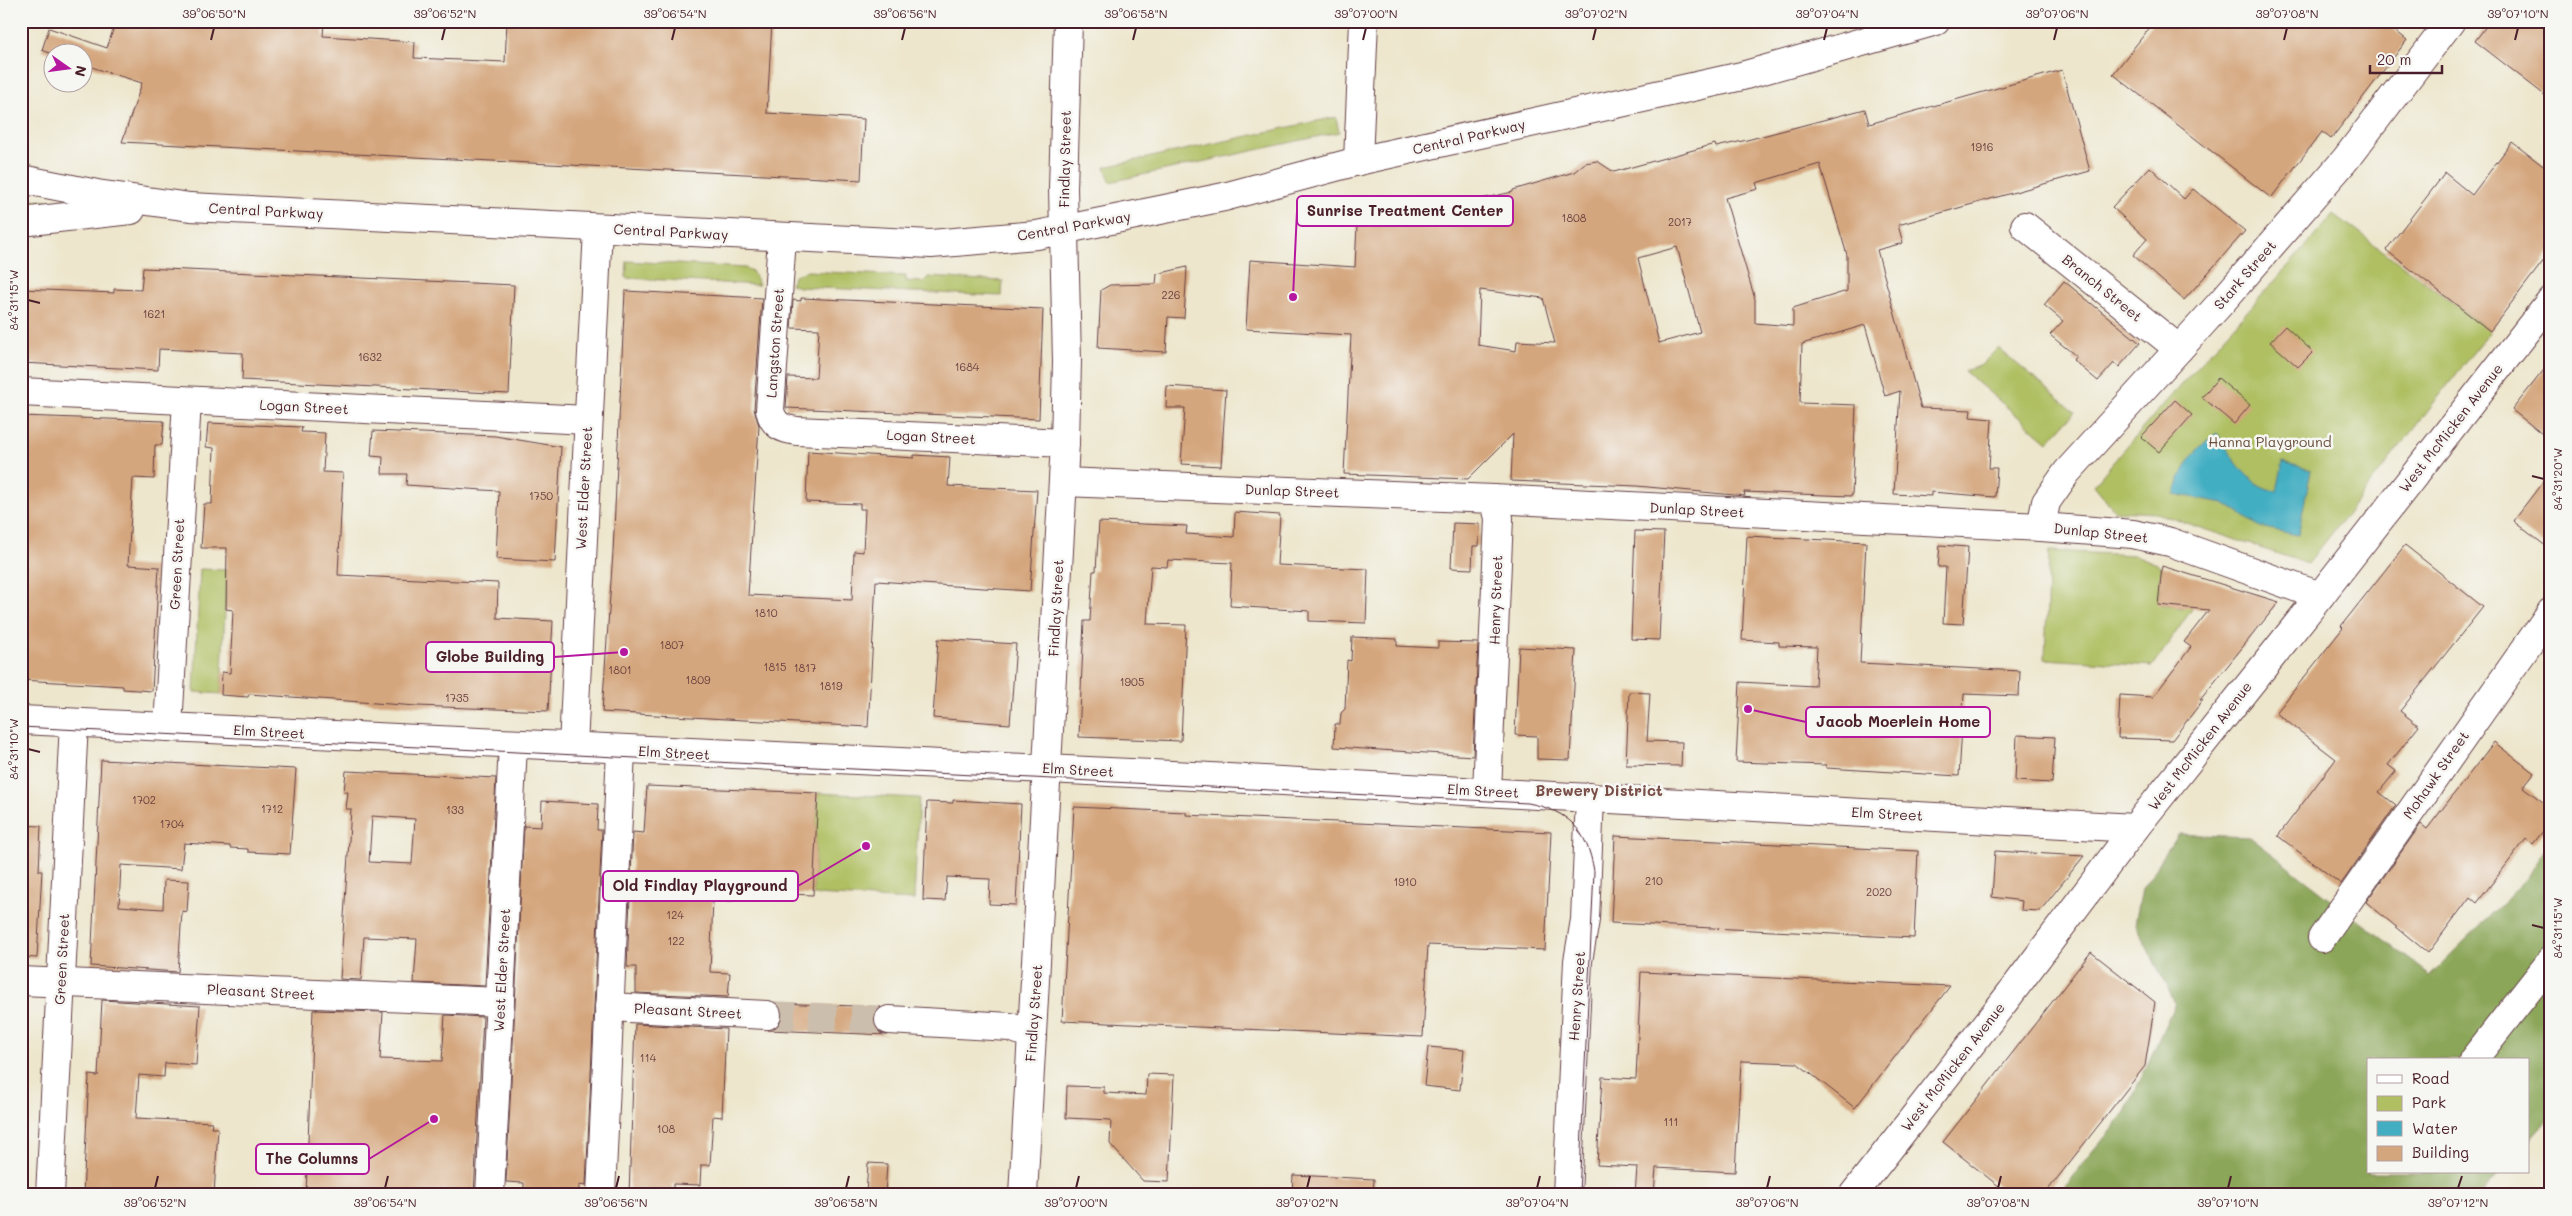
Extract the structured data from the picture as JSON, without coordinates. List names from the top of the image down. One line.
{"streets":{"street":["Central Parkway","Findlay Street","Stark Street","Branch Street","Langston Street","Logan Street","West McMicken Avenue","West Elder Street","Dunlap Street","Green Street","Henry Street","Elm Street","Mohawk Street","Pleasant Street"]},"crossings":[["Central Parkway","Findlay Street"],["Central Parkway","Langston Street"],["Central Parkway","West Elder Street"],["Findlay Street","Logan Street"],["Findlay Street","Dunlap Street"],["Findlay Street","Elm Street"],["Stark Street","Branch Street"],["Stark Street","Dunlap Street"],["Langston Street","Logan Street"],["Logan Street","West Elder Street"],["Logan Street","Green Street"],["West McMicken Avenue","Dunlap Street"],["West McMicken Avenue","Elm Street"],["West Elder Street","Elm Street"],["West Elder Street","Pleasant Street"],["Dunlap Street","Henry Street"],["Green Street","Elm Street"],["Green Street","Pleasant Street"],["Henry Street","Elm Street"]],"districts":["Brewery District"],"parks":["Hanna Playground"],"places":["Sunrise Treatment Center","Globe Building","Jacob Moerlein Home","Old Findlay Playground","The Columns"],"house_numbers":["1916","1808","2017","226","1621","1632","1684","1750","1810","1807","1815","1817","1801","1809","1905","1819","1735","1702","1712","133","1704","210","1910","2020","124","122","114","111","108"],"legend":["Road","Park","Water","Building"],"scale_bar":"20 m","north":"right","coordinates":["39°06'50\"N","39°06'52\"N","39°06'54\"N","39°06'56\"N","39°06'58\"N","39°07'00\"N","39°07'02\"N","39°07'04\"N","39°07'06\"N","39°07'08\"N","39°07'10\"N","84°31'15\"W","84°31'20\"W","84°31'10\"W","39°07'12\"N"]}
